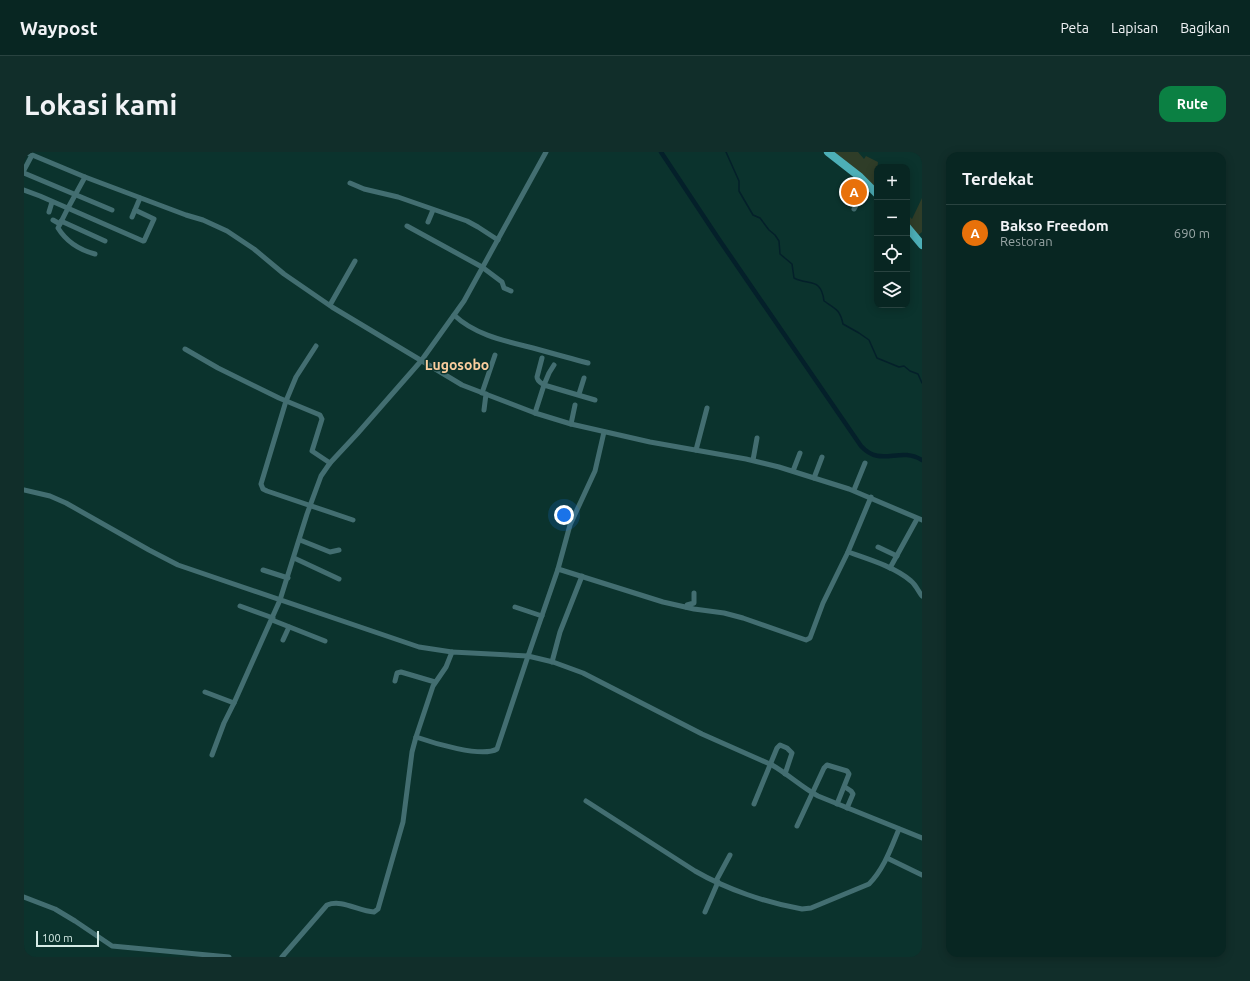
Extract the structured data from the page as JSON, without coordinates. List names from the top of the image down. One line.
{"districts":["Lugosobo"],"scale_bar":"100 m","page":{"header":"Waypost","nav":["Peta","Lapisan","Bagikan"],"buttons":"Rute","title":"Lokasi kami","heading":"Terdekat","map_buttons":["+","−"],"pins":"A","list":[{"mark":"A","name":"Bakso Freedom","note":"Restoran","value":"690 m"}],"scale":"100 m"}}
